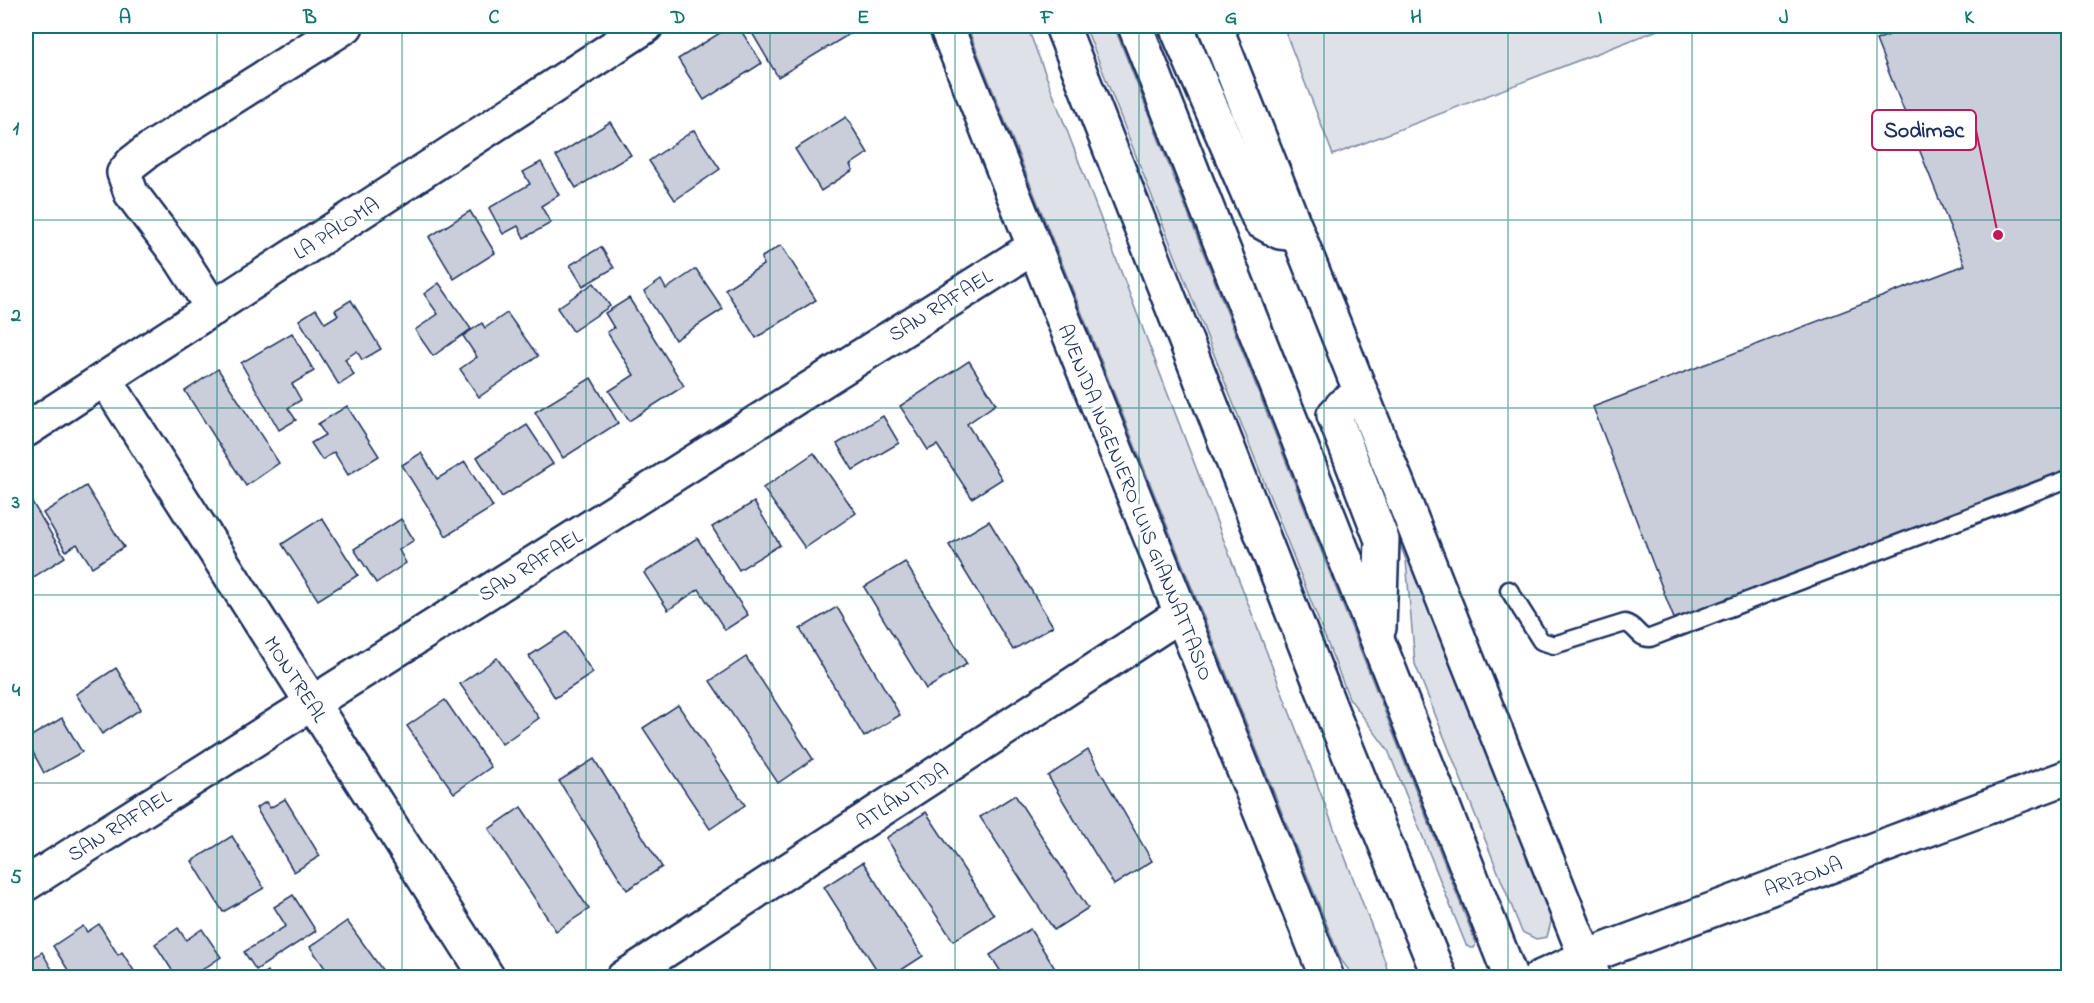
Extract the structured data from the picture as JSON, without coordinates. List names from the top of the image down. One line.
{"streets":{"street":["LA PALOMA","SAN RAFAEL","AVENIDA INGENIERO LUIS GIANNATTASIO","MONTREAL","ATLÁNTIDA","ARIZONA"]},"crossings":[["LA PALOMA","MONTREAL"],["SAN RAFAEL","AVENIDA INGENIERO LUIS GIANNATTASIO"],["SAN RAFAEL","MONTREAL"],["AVENIDA INGENIERO LUIS GIANNATTASIO","ATLÁNTIDA"]],"places":["Sodimac"],"grid":{"columns":["A","B","C","D","E","F","G","H","I","J","K"],"rows":["1","2","3","4","5"]}}
